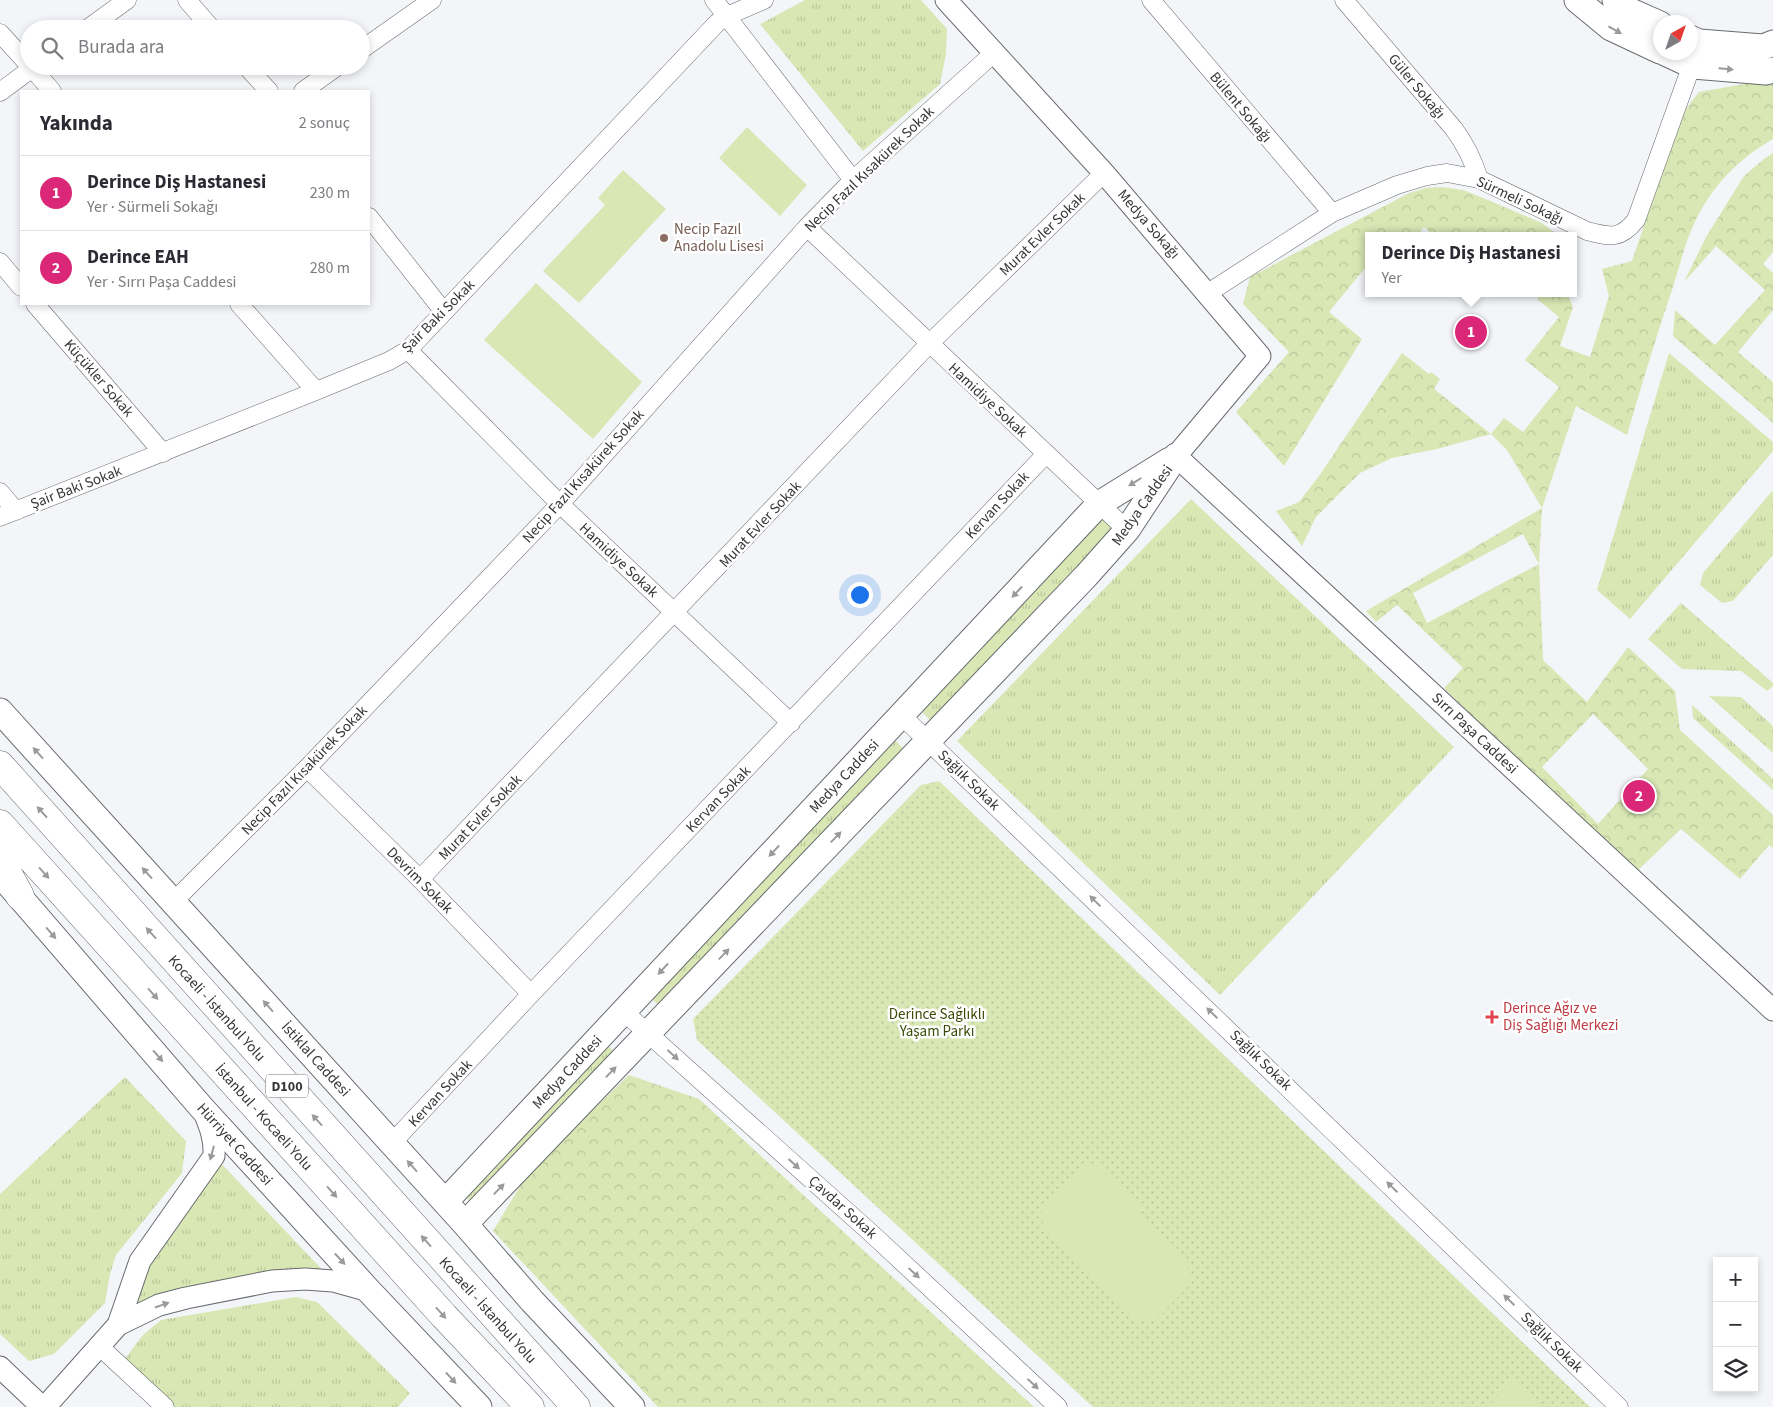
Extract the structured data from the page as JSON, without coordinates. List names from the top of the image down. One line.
{"streets":{"highway":["Kocaeli - İstanbul Yolu","D100","İstanbul - Kocaeli Yolu"],"main road":["Medya Caddesi","İstiklal Caddesi","Hürriyet Caddesi"],"street":["Güler Sokağı","Bülent Sokağı","Necip Fazıl Kısakürek Sokak","Sürmeli Sokağı","Medya Sokağı","Murat Evler Sokak","Şair Baki Sokak","Küçükler Sokak","Hamidiye Sokak","Kervan Sokak","Sırrı Paşa Caddesi","Sağlık Sokak","Devrim Sokak","Çavdar Sokak"]},"crossings":[["Güler Sokağı","Sürmeli Sokağı"],["Bülent Sokağı","Sürmeli Sokağı"],["Necip Fazıl Kısakürek Sokak","Medya Sokağı"],["Necip Fazıl Kısakürek Sokak","Hamidiye Sokak"],["Necip Fazıl Kısakürek Sokak","Devrim Sokak"],["Necip Fazıl Kısakürek Sokak","İstiklal Caddesi"],["Sürmeli Sokağı","Medya Sokağı"],["Medya Sokağı","Murat Evler Sokak"],["Medya Sokağı","Medya Caddesi"],["Medya Sokağı","Sırrı Paşa Caddesi"],["Murat Evler Sokak","Hamidiye Sokak"],["Murat Evler Sokak","Devrim Sokak"],["Şair Baki Sokak","Küçükler Sokak"],["Şair Baki Sokak","Hamidiye Sokak"],["Hamidiye Sokak","Kervan Sokak"],["Hamidiye Sokak","Medya Caddesi"],["Kervan Sokak","Devrim Sokak"],["Kervan Sokak","İstiklal Caddesi"],["Medya Caddesi","Sırrı Paşa Caddesi"],["Medya Caddesi","Sağlık Sokak"],["Medya Caddesi","İstiklal Caddesi"],["Medya Caddesi","Çavdar Sokak"]],"one_way":["Sağlık Sokak","Kocaeli - İstanbul Yolu","İstiklal Caddesi","İstanbul - Kocaeli Yolu","Hürriyet Caddesi","Çavdar Sokak"],"parks":["Derince Sağlıklı Yaşam Parkı"],"places":{"other":["Necip Fazıl Anadolu Lisesi"],"health":["Derince Ağız ve Diş Sağlığı Merkezi"]},"north":"top right","page":{"search":"Burada ara","heading":["Yakında","2 sonuç"],"list":[{"mark":"1","name":"Derince Diş Hastanesi","note":"Yer · Sürmeli Sokağı","value":"230 m"},{"mark":"2","name":"Derince EAH","note":"Yer · Sırrı Paşa Caddesi","value":"280 m"}],"popup":["Derince Diş Hastanesi","Yer"],"pins":["1","2"],"map_buttons":["+","−"]}}
